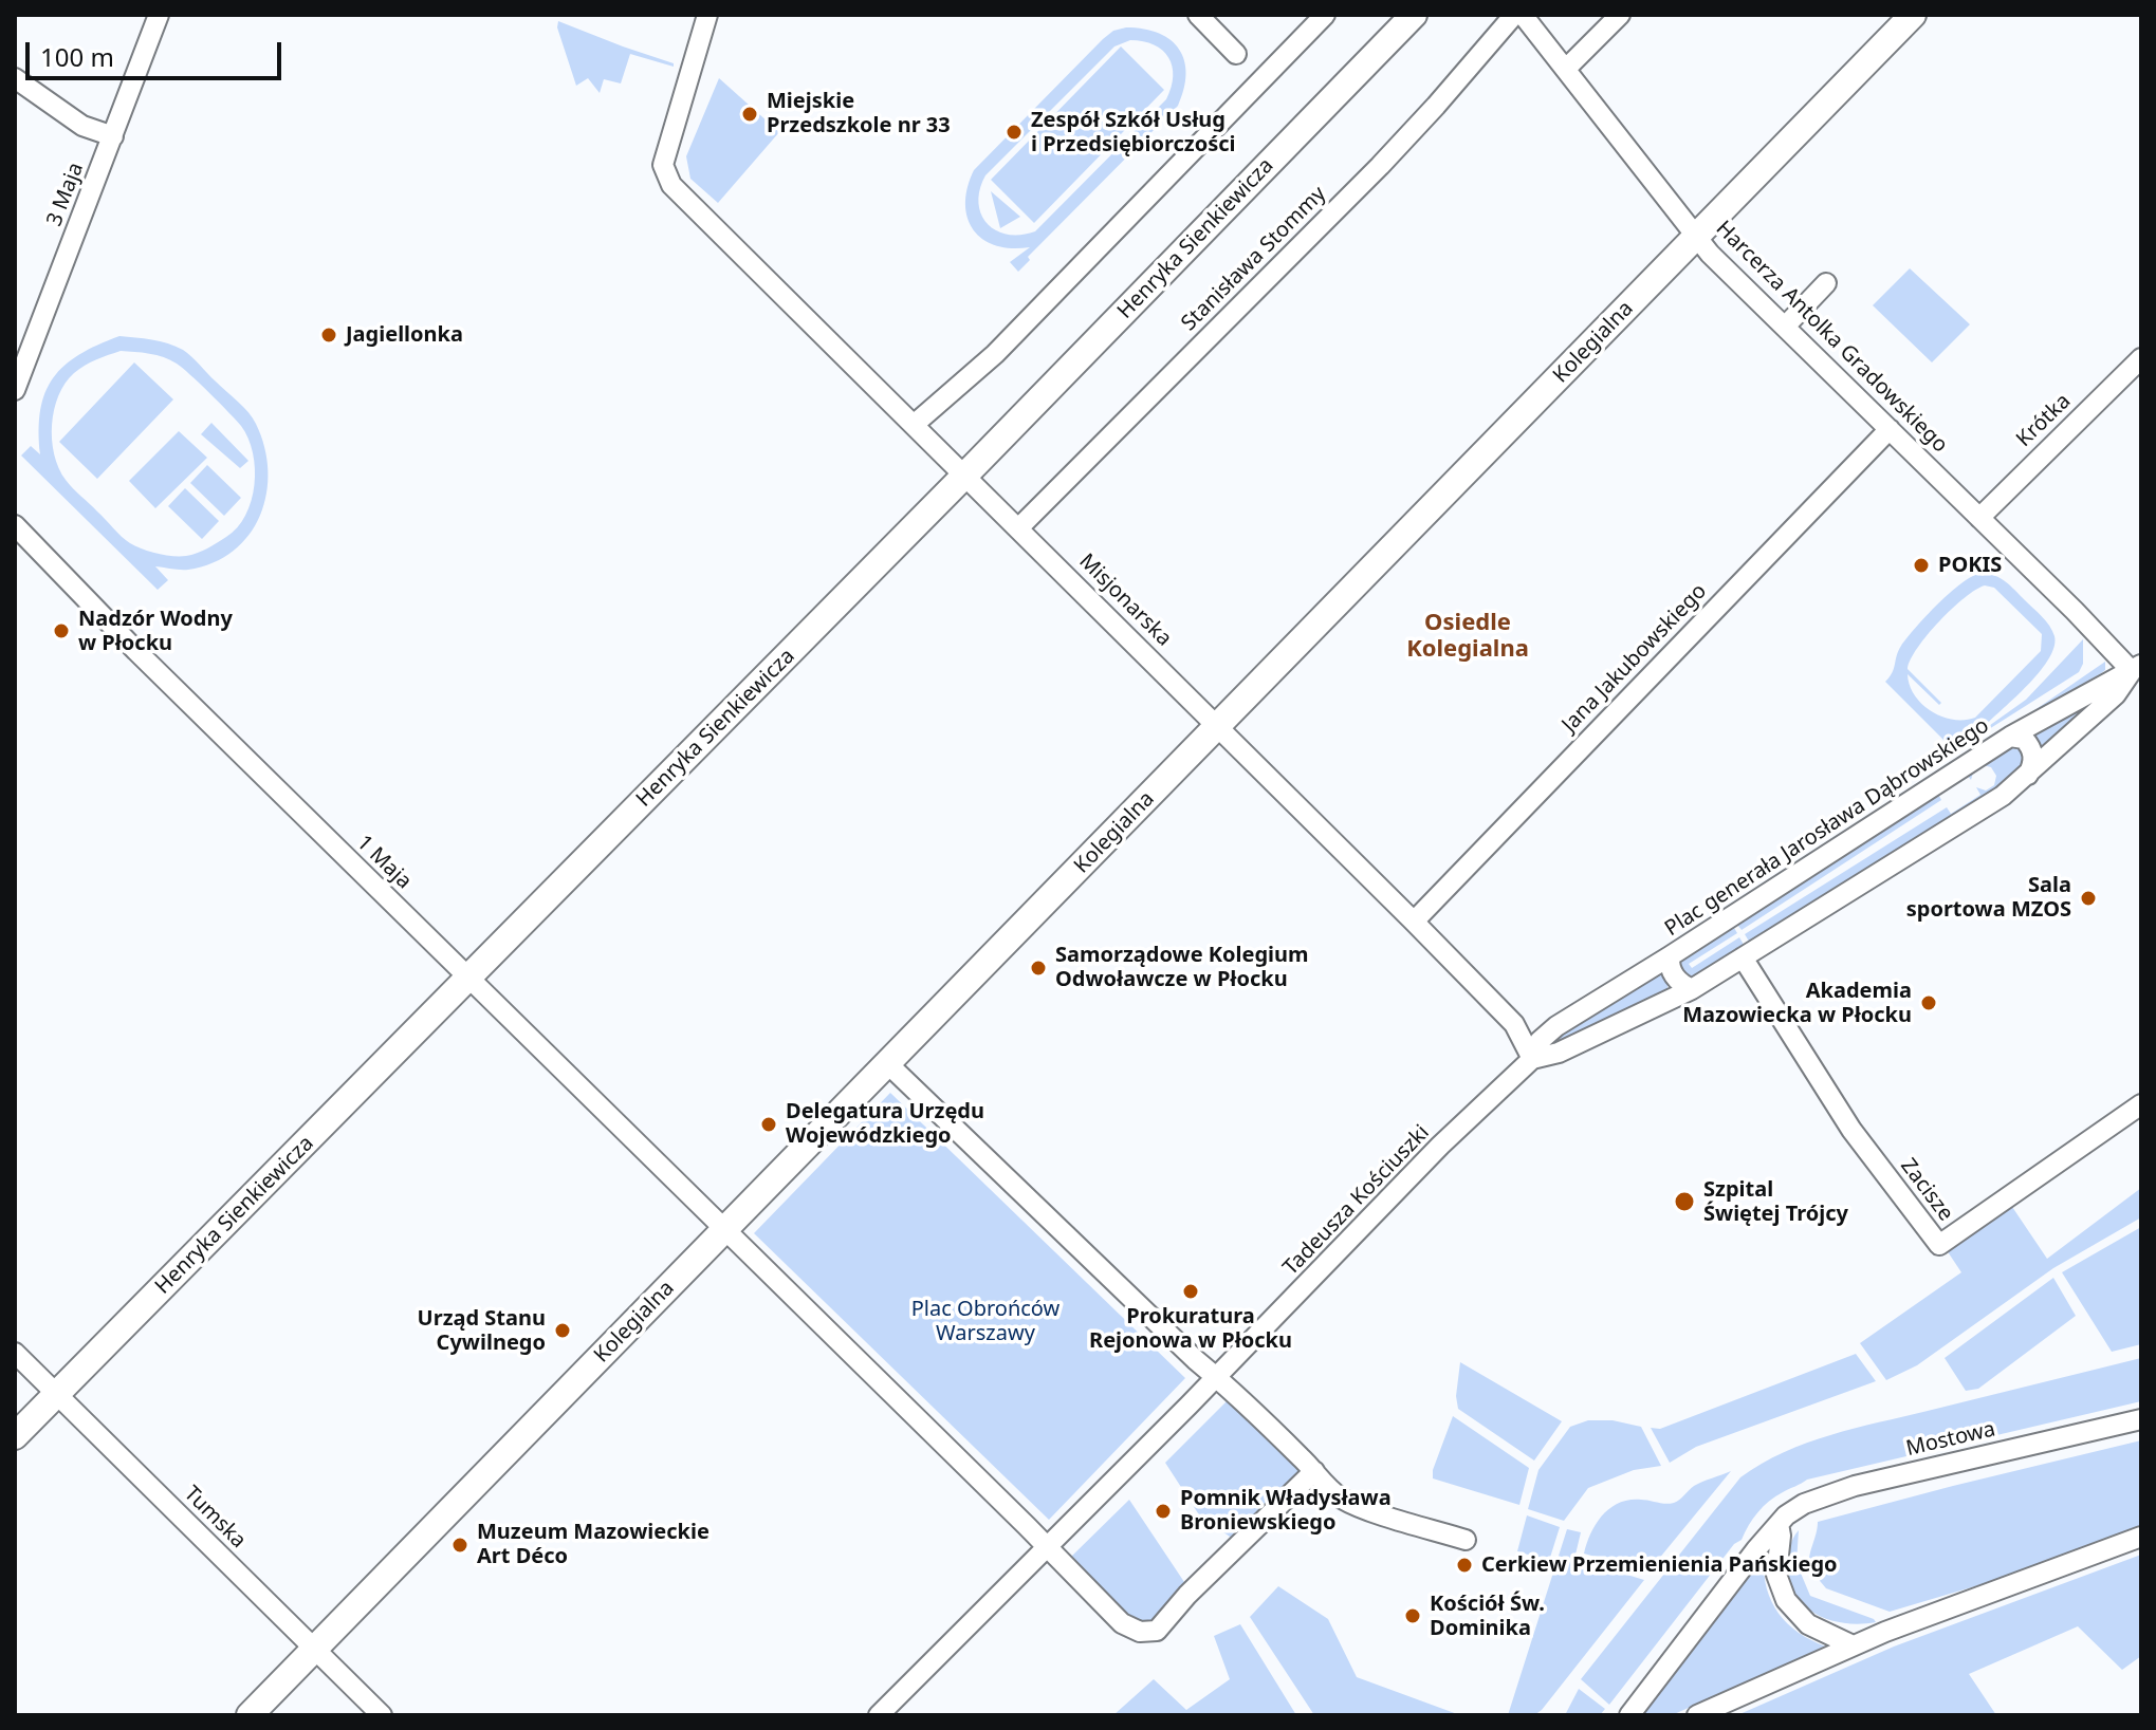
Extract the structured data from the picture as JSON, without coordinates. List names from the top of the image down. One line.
{"streets":{"street":["3 Maja","Henryka Sienkiewicza","Stanisława Stommy","Harcerza Antolka Gradowskiego","Kolegialna","Krótka","Misjonarska","Jana Jakubowskiego","Plac generała Jarosława Dąbrowskiego","1 Maja","Zacisze","Tadeusza Kościuszki","Mostowa","Tumska"]},"crossings":[["Henryka Sienkiewicza","Misjonarska"],["Henryka Sienkiewicza","1 Maja"],["Henryka Sienkiewicza","Tumska"],["Stanisława Stommy","Misjonarska"],["Harcerza Antolka Gradowskiego","Kolegialna"],["Harcerza Antolka Gradowskiego","Krótka"],["Harcerza Antolka Gradowskiego","Jana Jakubowskiego"],["Harcerza Antolka Gradowskiego","Plac generała Jarosława Dąbrowskiego"],["Kolegialna","Misjonarska"],["Kolegialna","1 Maja"],["Kolegialna","Tumska"],["Misjonarska","Jana Jakubowskiego"],["Misjonarska","Plac generała Jarosława Dąbrowskiego"],["Misjonarska","Tadeusza Kościuszki"],["Plac generała Jarosława Dąbrowskiego","Tadeusza Kościuszki"]],"districts":["Osiedle Kolegialna"],"parks":["Plac Obrońców Warszawy"],"places":["Miejskie Przedszkole nr 33","Zespół Szkół Usług i Przedsiębiorczości","Jagiellonka","POKIS","Nadzór Wodny w Płocku","Sala sportowa MZOS","Samorządowe Kolegium Odwoławcze w Płocku","Akademia Mazowiecka w Płocku","Delegatura Urzędu Wojewódzkiego","Szpital Świętej Trójcy","Prokuratura Rejonowa w Płocku","Urząd Stanu Cywilnego","Pomnik Władysława Broniewskiego","Muzeum Mazowieckie Art Déco","Cerkiew Przemienienia Pańskiego","Kościół Św. Dominika"],"scale_bar":"100 m"}
